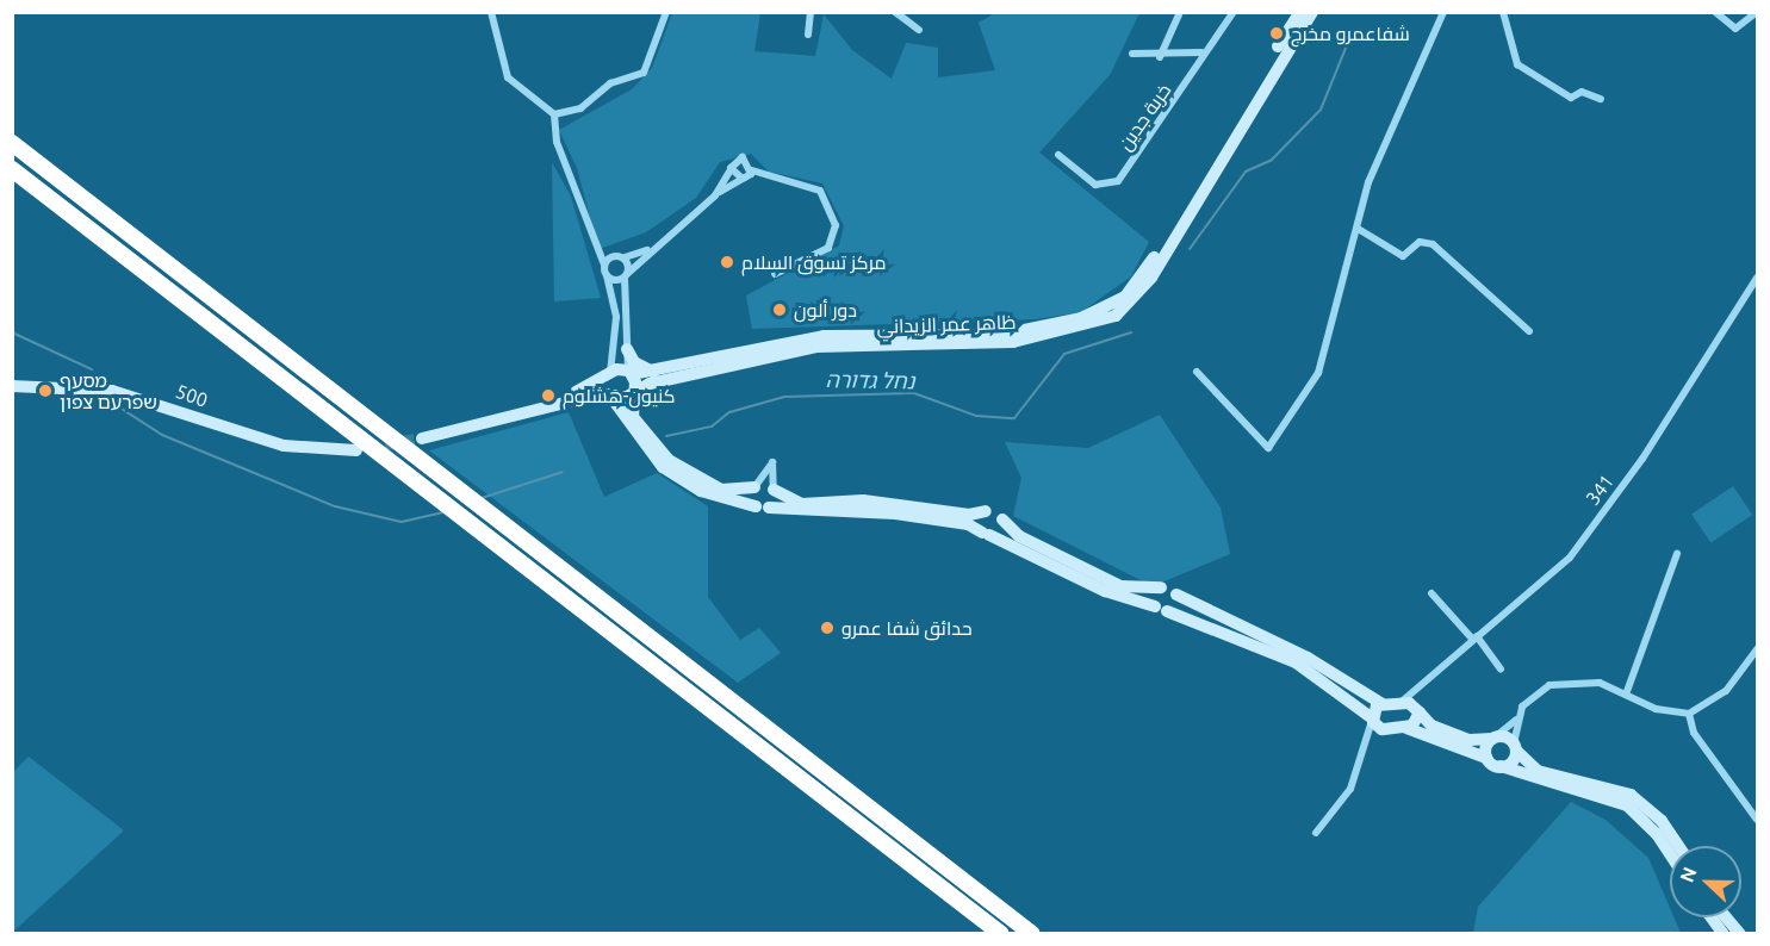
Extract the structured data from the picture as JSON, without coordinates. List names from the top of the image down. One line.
{"streets":{"street":["خربة جدين","ظاهر عمر الزيداني","500","341"]},"water":["נחל גדורה"],"places":["شفاعمرو مخرج","مركز تسوق السلام","دور ألون","מסעף שפרעם צפון","كنيون-هَشلوم","حدائق شفا عمرو"],"north":"left"}
